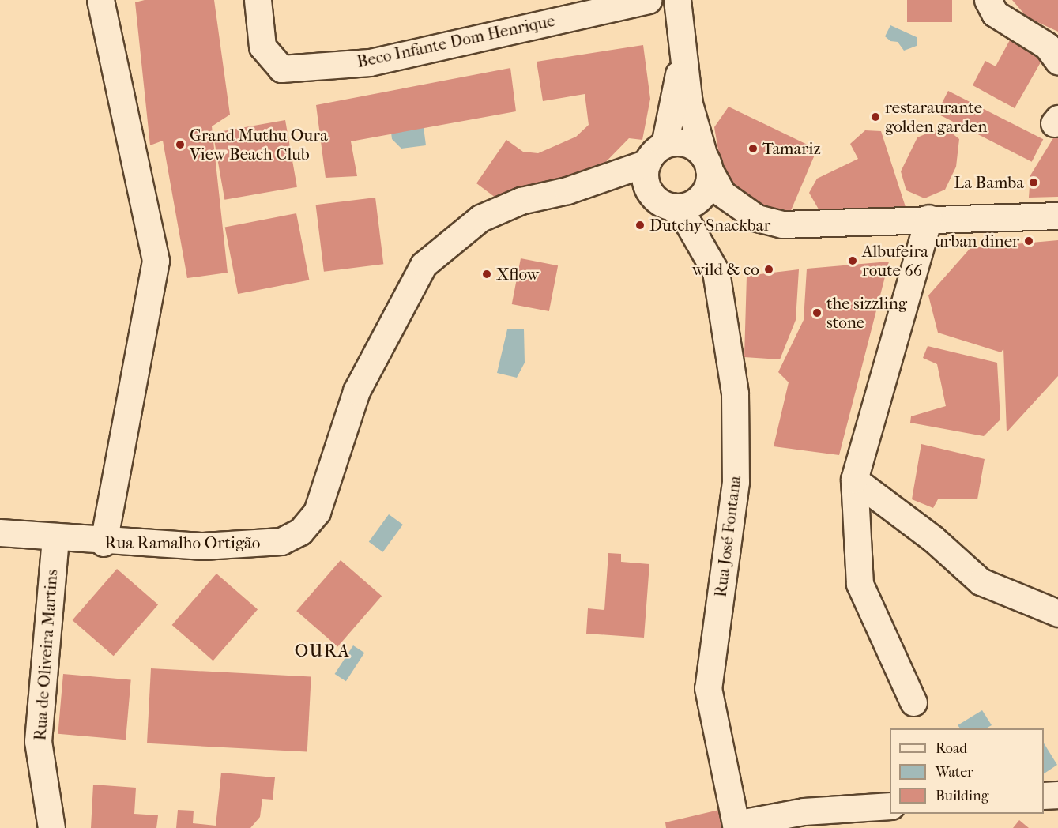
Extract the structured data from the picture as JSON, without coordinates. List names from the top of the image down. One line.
{"streets":{"street":["Beco Infante Dom Henrique","Rua José Fontana","Rua Ramalho Ortigão","Rua de Oliveira Martins"]},"crossings":[["Rua José Fontana","Rua Ramalho Ortigão"],["Rua Ramalho Ortigão","Rua de Oliveira Martins"]],"districts":["OURA"],"places":["restaraurante golden garden","Grand Muthu Oura View Beach Club","Tamariz","La Bamba","Dutchy Snackbar","urban diner","Albufeira route 66","wild & co","Xflow","the sizzling stone"],"legend":["Road","Water","Building"]}
